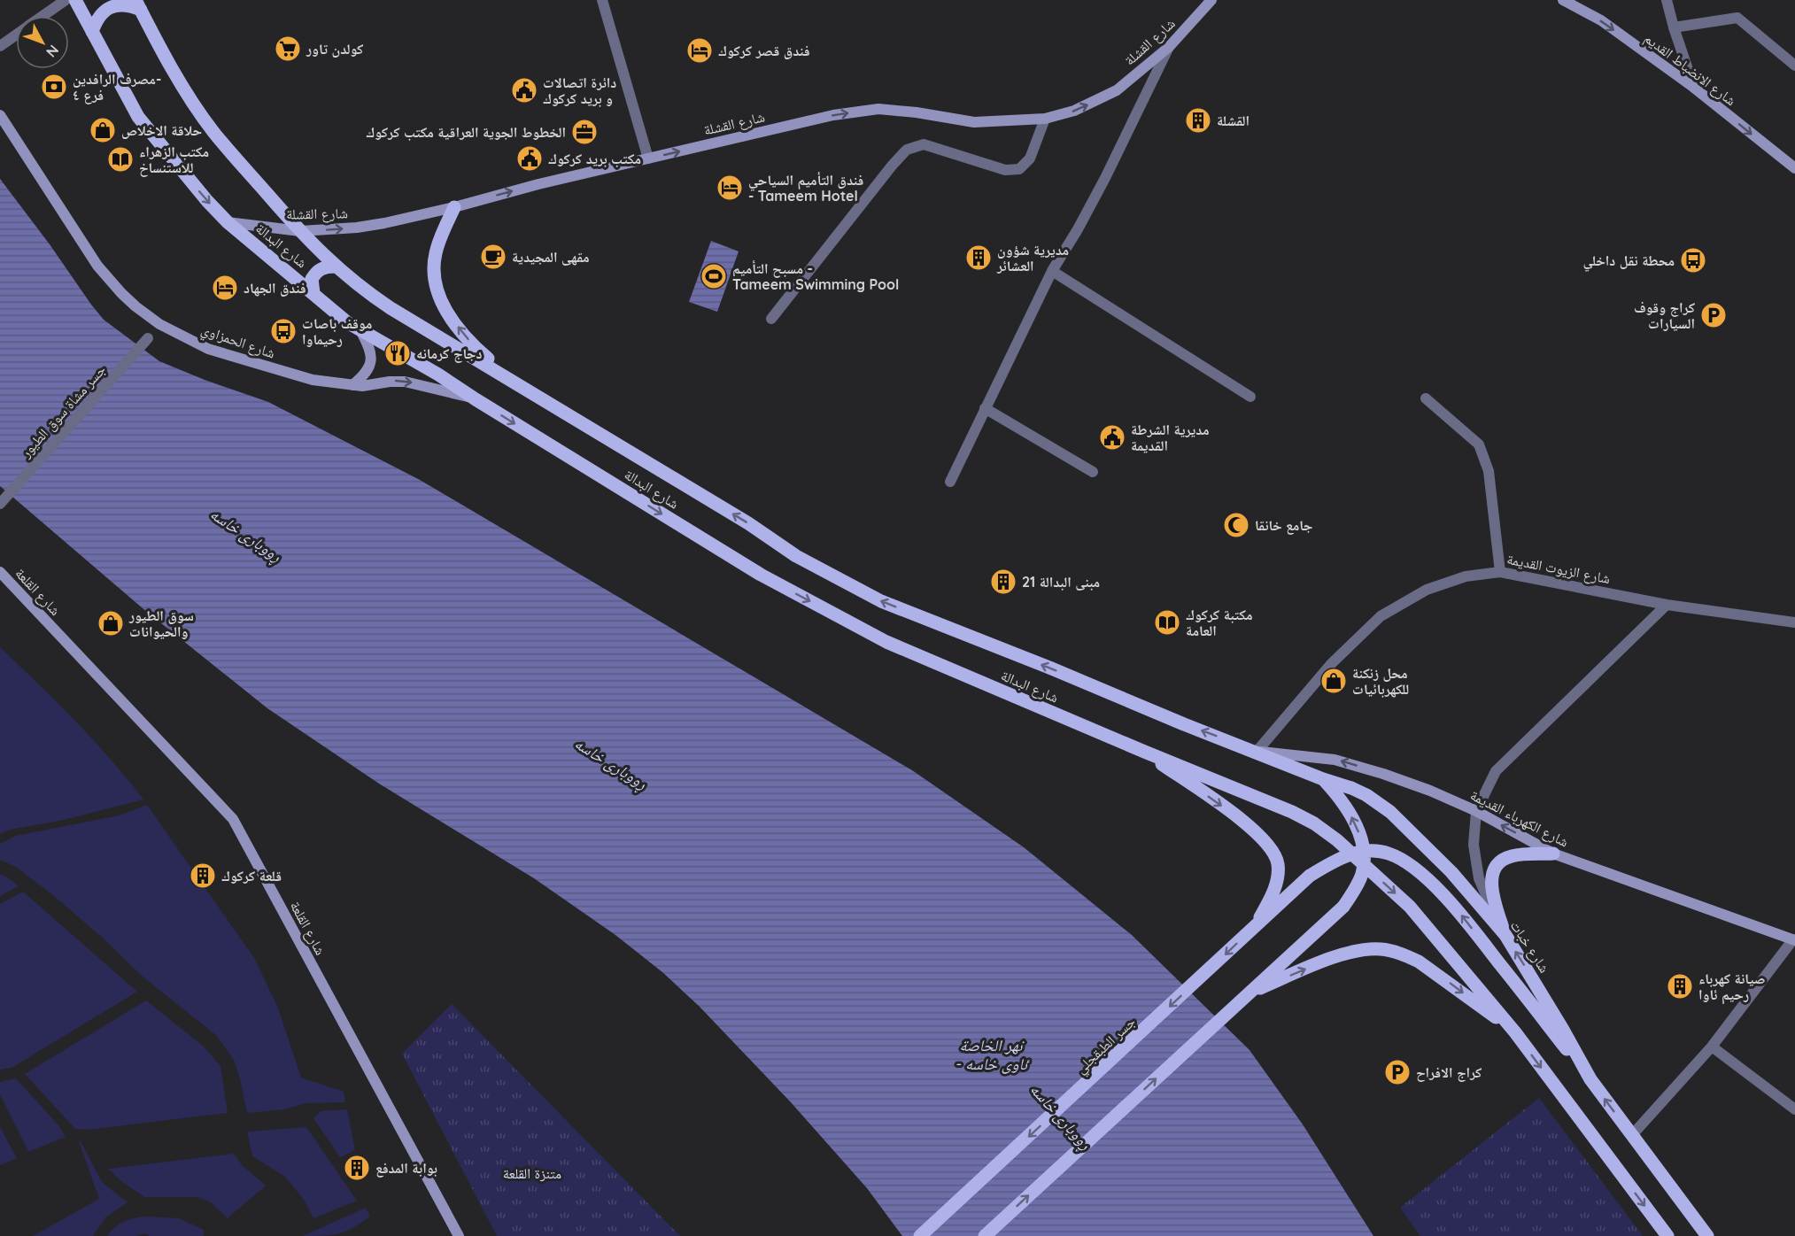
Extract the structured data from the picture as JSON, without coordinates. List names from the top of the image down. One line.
{"streets":{"main road":["شارع البدالة","شارع خبات","جسر الطبقجلي"],"street":["شارع القشلة","شارع الانضباط القديم","شارع الحمزاوي","جسر مشاة سوق الطيور","شارع الزيوت القديمة","شارع القلعة","شارع الكهرباء القديمة"]},"crossings":[["شارع القشلة","شارع البدالة"],["شارع البدالة","شارع الحمزاوي"],["شارع البدالة","شارع الزيوت القديمة"],["شارع البدالة","شارع الكهرباء القديمة"],["شارع البدالة","شارع خبات"],["شارع البدالة","جسر الطبقجلي"],["شارع الزيوت القديمة","شارع الكهرباء القديمة"],["شارع الزيوت القديمة","شارع خبات"],["شارع الكهرباء القديمة","شارع خبات"]],"one_way":["شارع القشلة","شارع الانضباط القديم","شارع الكهرباء القديمة"],"water":["ڕووباری خاسە","نهر الخاصة - ئاوی خاسە"],"parks":["متنزة القلعة"],"places":{"supermarket":["کولدن تاور"],"hotel":["فندق قصر كركوك","فندق التأميم السياحي - Tameem Hotel","فندق الجهاد"],"bank":["مصرف الرافدين- فرع ٤"],"public building":["دائرة اتصالات و بريد كركوك","مكتب بريد كركوك","مديرية الشرطة القديمة"],"building":["القشلة","مديرية شؤون العشائر","مبنى البدالة 21","قلعة كركوك","صيانة كهرباء رحيم ئاوا","بوابة المدفع"],"shop":["حلاقة الاخلاص","سوق الطيور والحيوانات","محل زنكنة للكهربائيات"],"office":["الخطوط الجوية العراقية مكتب كركوك"],"library":["مكتب الزهراء للاستنساخ","مكتبة كركوك العامة"],"cafe":["مقهى المجيدية"],"bus stop":["محطة نقل داخلي","موقف باصات رحيماوا"],"sports":["مسبح التأميم - Tameem Swimming Pool"],"parking":["كراج وقوف السيارات","كراج الافراح"],"restaurant":["دجاج کرمانە"],"mosque":["جامع خانقا"]},"north":"bottom right"}
